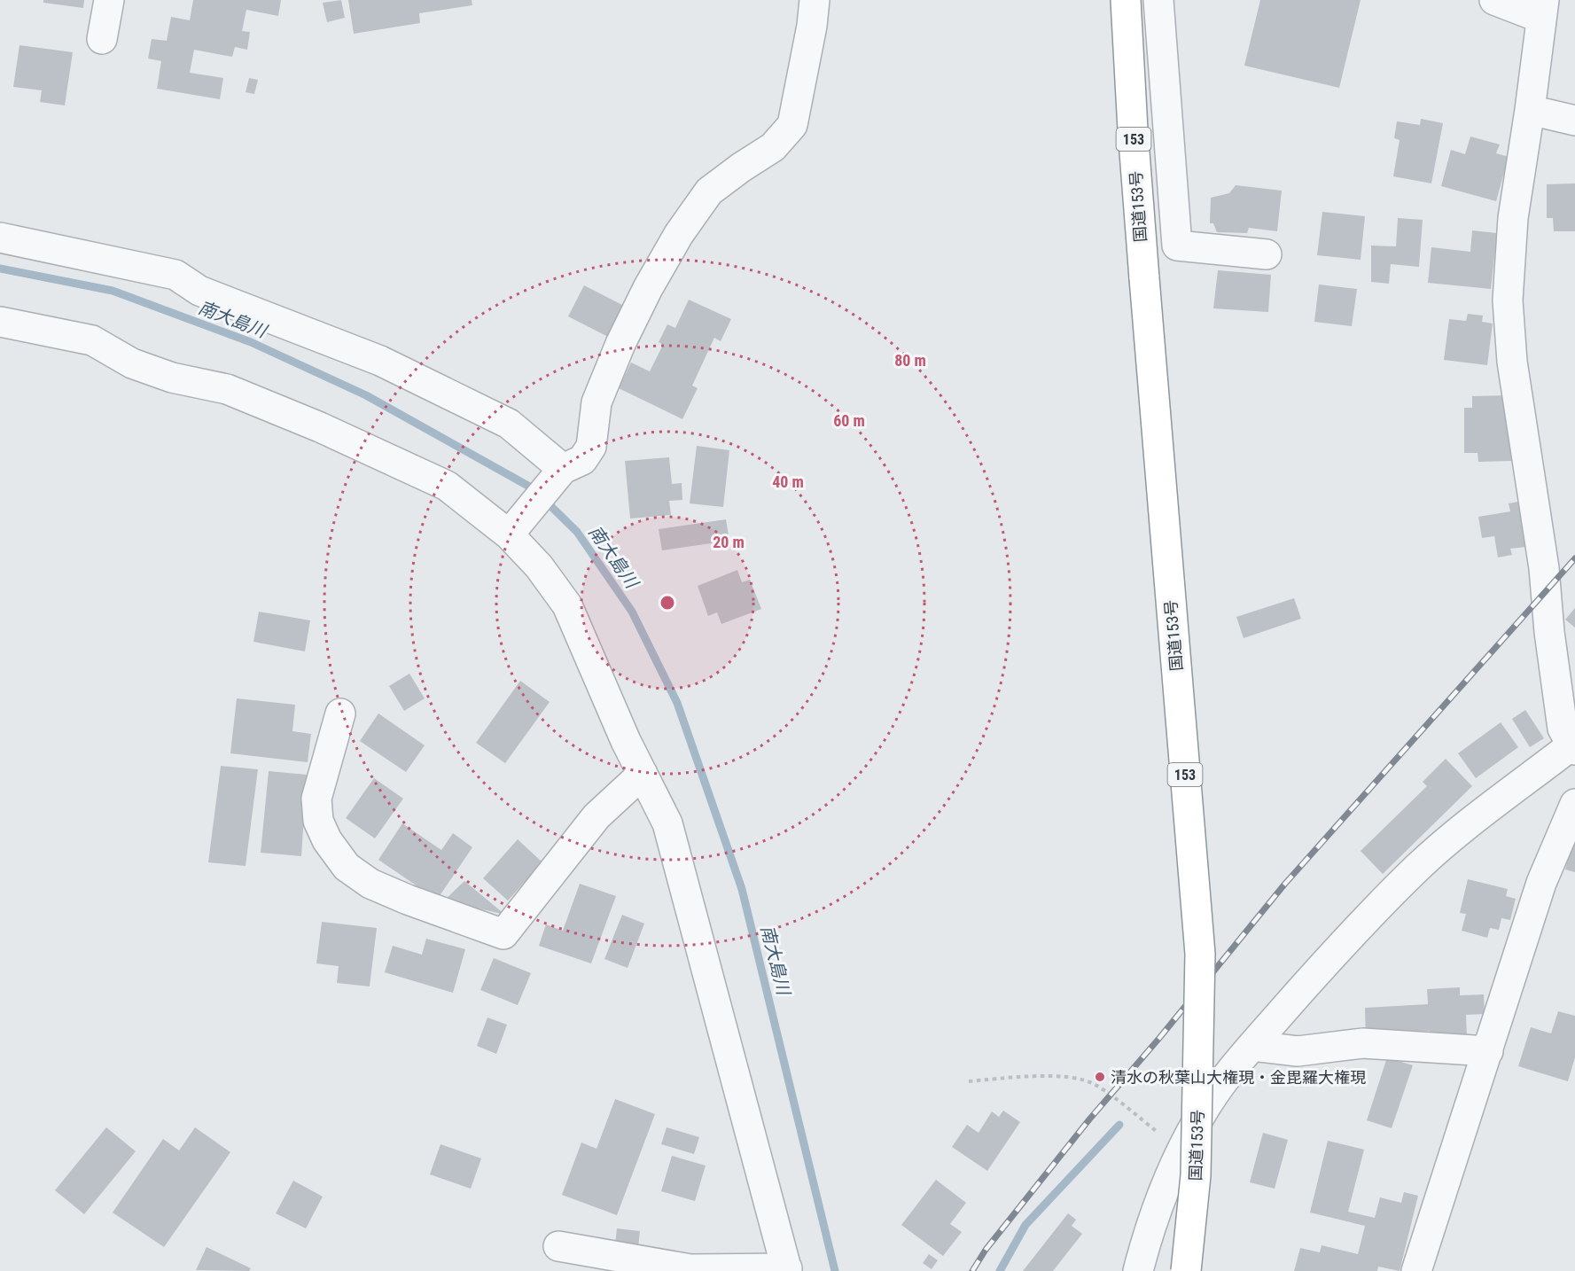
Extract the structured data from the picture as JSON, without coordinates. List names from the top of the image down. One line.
{"streets":{"highway":["153","国道153号"]},"water":["南大島川"],"places":["清水の秋葉山大権現・金毘羅大権現"],"rings":["80 m","60 m","40 m","20 m"]}
